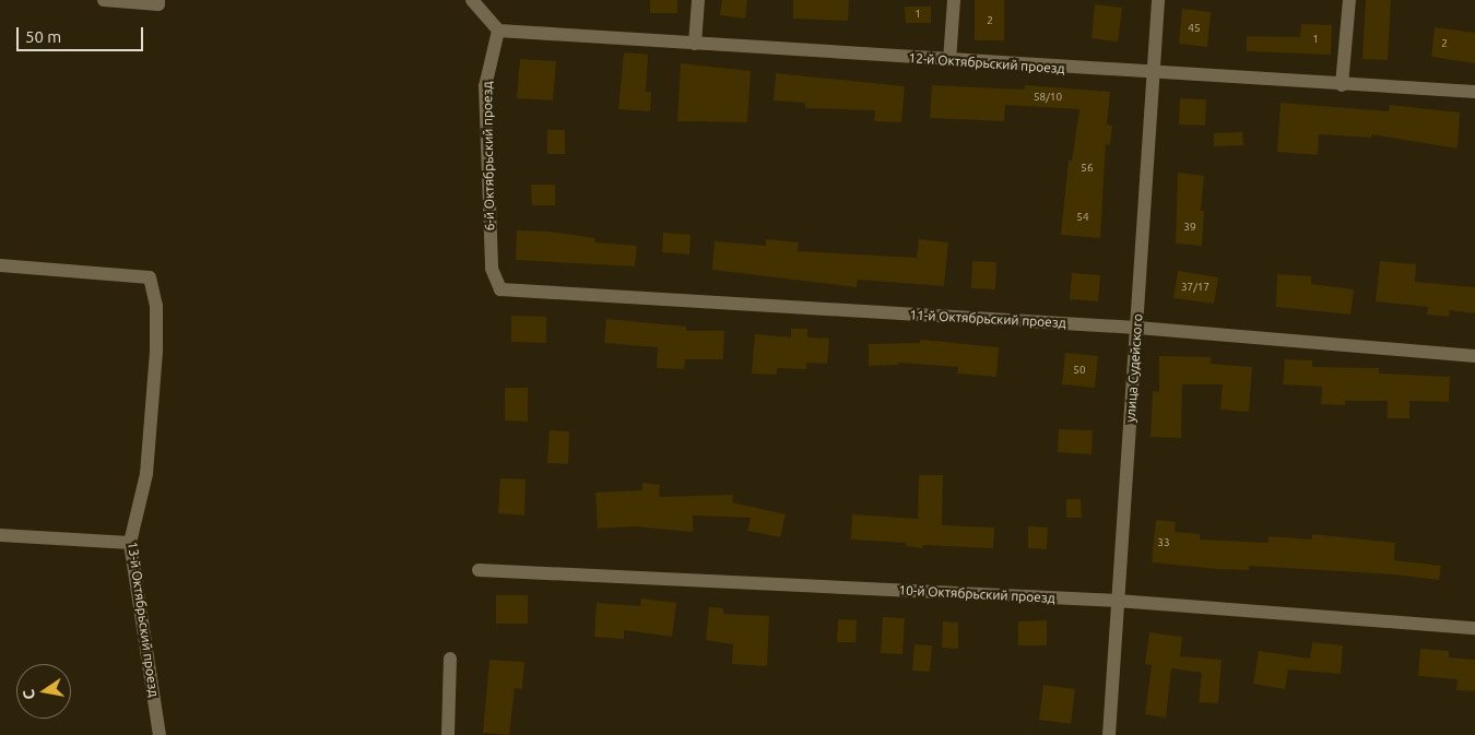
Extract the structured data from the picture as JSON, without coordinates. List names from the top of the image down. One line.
{"streets":{"street":["12-й Октябрьский проезд","6-й Октябрьский проезд","11-й Октябрьский проезд","улица Судейского","10-й Октябрьский проезд","13-й Октябрьский проезд"]},"crossings":[["12-й Октябрьский проезд","6-й Октябрьский проезд"],["12-й Октябрьский проезд","улица Судейского"],["6-й Октябрьский проезд","11-й Октябрьский проезд"],["11-й Октябрьский проезд","улица Судейского"],["улица Судейского","10-й Октябрьский проезд"]],"house_numbers":["1","2","45","1","2","58/10","56","54","39","37/17","50","33"],"scale_bar":"50 m","north":"left"}
